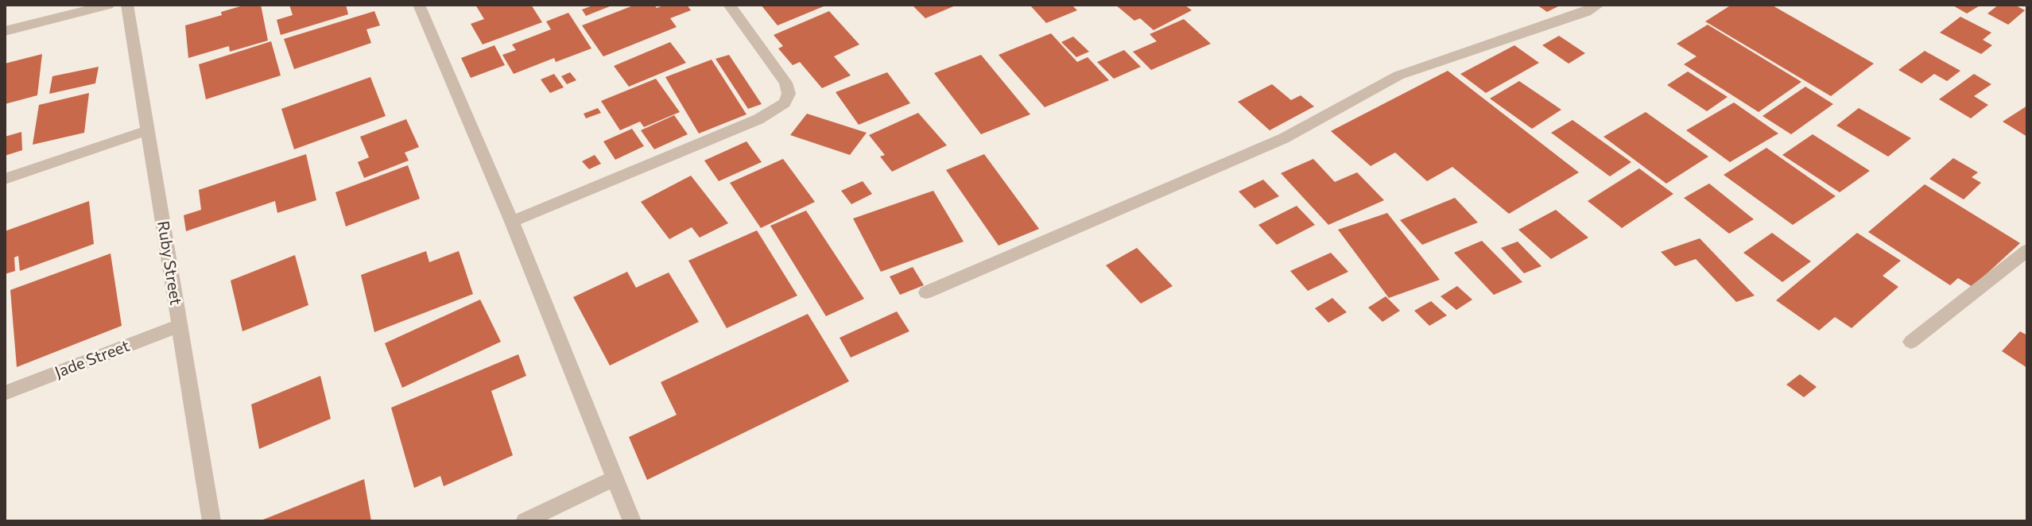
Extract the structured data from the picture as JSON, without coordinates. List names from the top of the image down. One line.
{"streets":{"street":["Ruby Street","Jade Street"]},"crossings":[["Ruby Street","Jade Street"]]}
